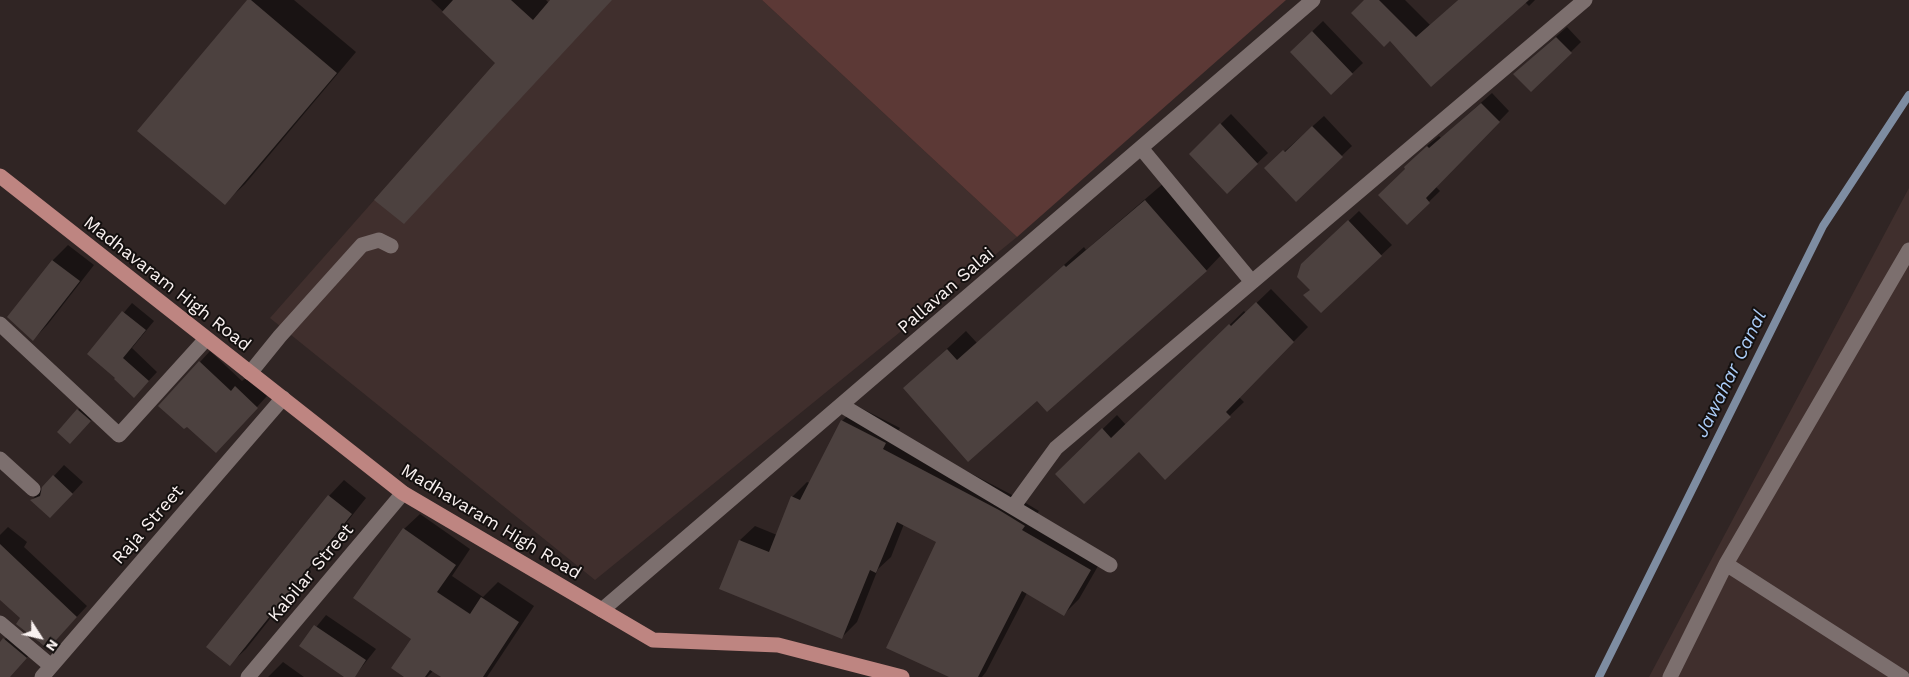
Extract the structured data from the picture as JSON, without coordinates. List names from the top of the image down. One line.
{"streets":{"main road":["Madhavaram High Road"],"street":["Pallavan Salai","Raja Street","Kabilar Street"]},"crossings":[["Madhavaram High Road","Pallavan Salai"],["Madhavaram High Road","Raja Street"],["Madhavaram High Road","Kabilar Street"]],"water":["Jawahar Canal"],"north":"bottom right"}
